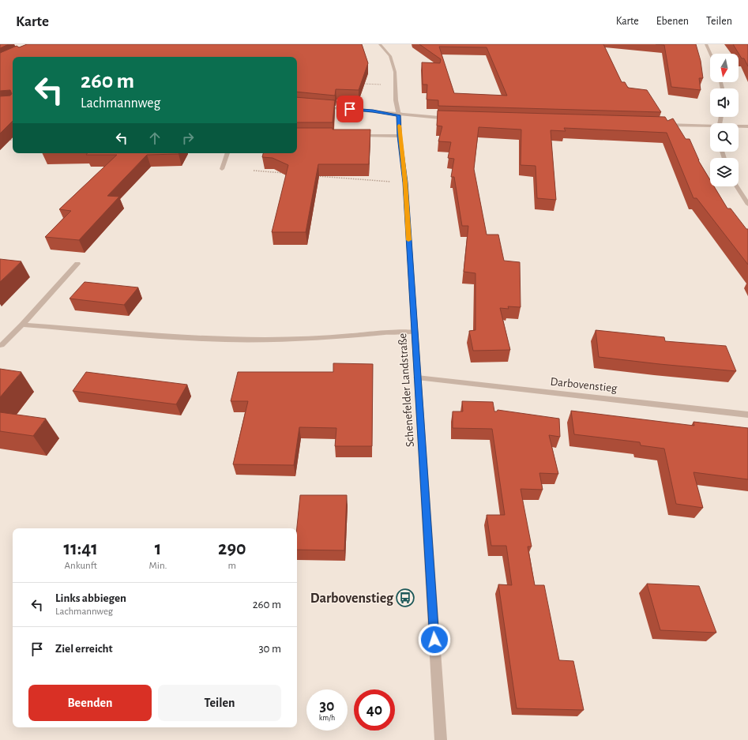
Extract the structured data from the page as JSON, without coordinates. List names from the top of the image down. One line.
{"streets":{"street":["Darbovenstieg","Schenefelder Landstraße"]},"crossings":[["Darbovenstieg","Schenefelder Landstraße"]],"places":{"bus stop":["Darbovenstieg"]},"north":"bottom","page":{"header":"Karte","nav":["Karte","Ebenen","Teilen"],"turn":["260 m","Lachmannweg"],"eta":["11:41","Ankunft","1","Min.","290","m"],"list":[{"name":"Links abbiegen","note":"Lachmannweg","value":"260 m"},{"name":"Ziel erreicht","value":"30 m"}],"buttons":["Beenden","Teilen"],"speed":"30 km/h","limit":"40"}}
